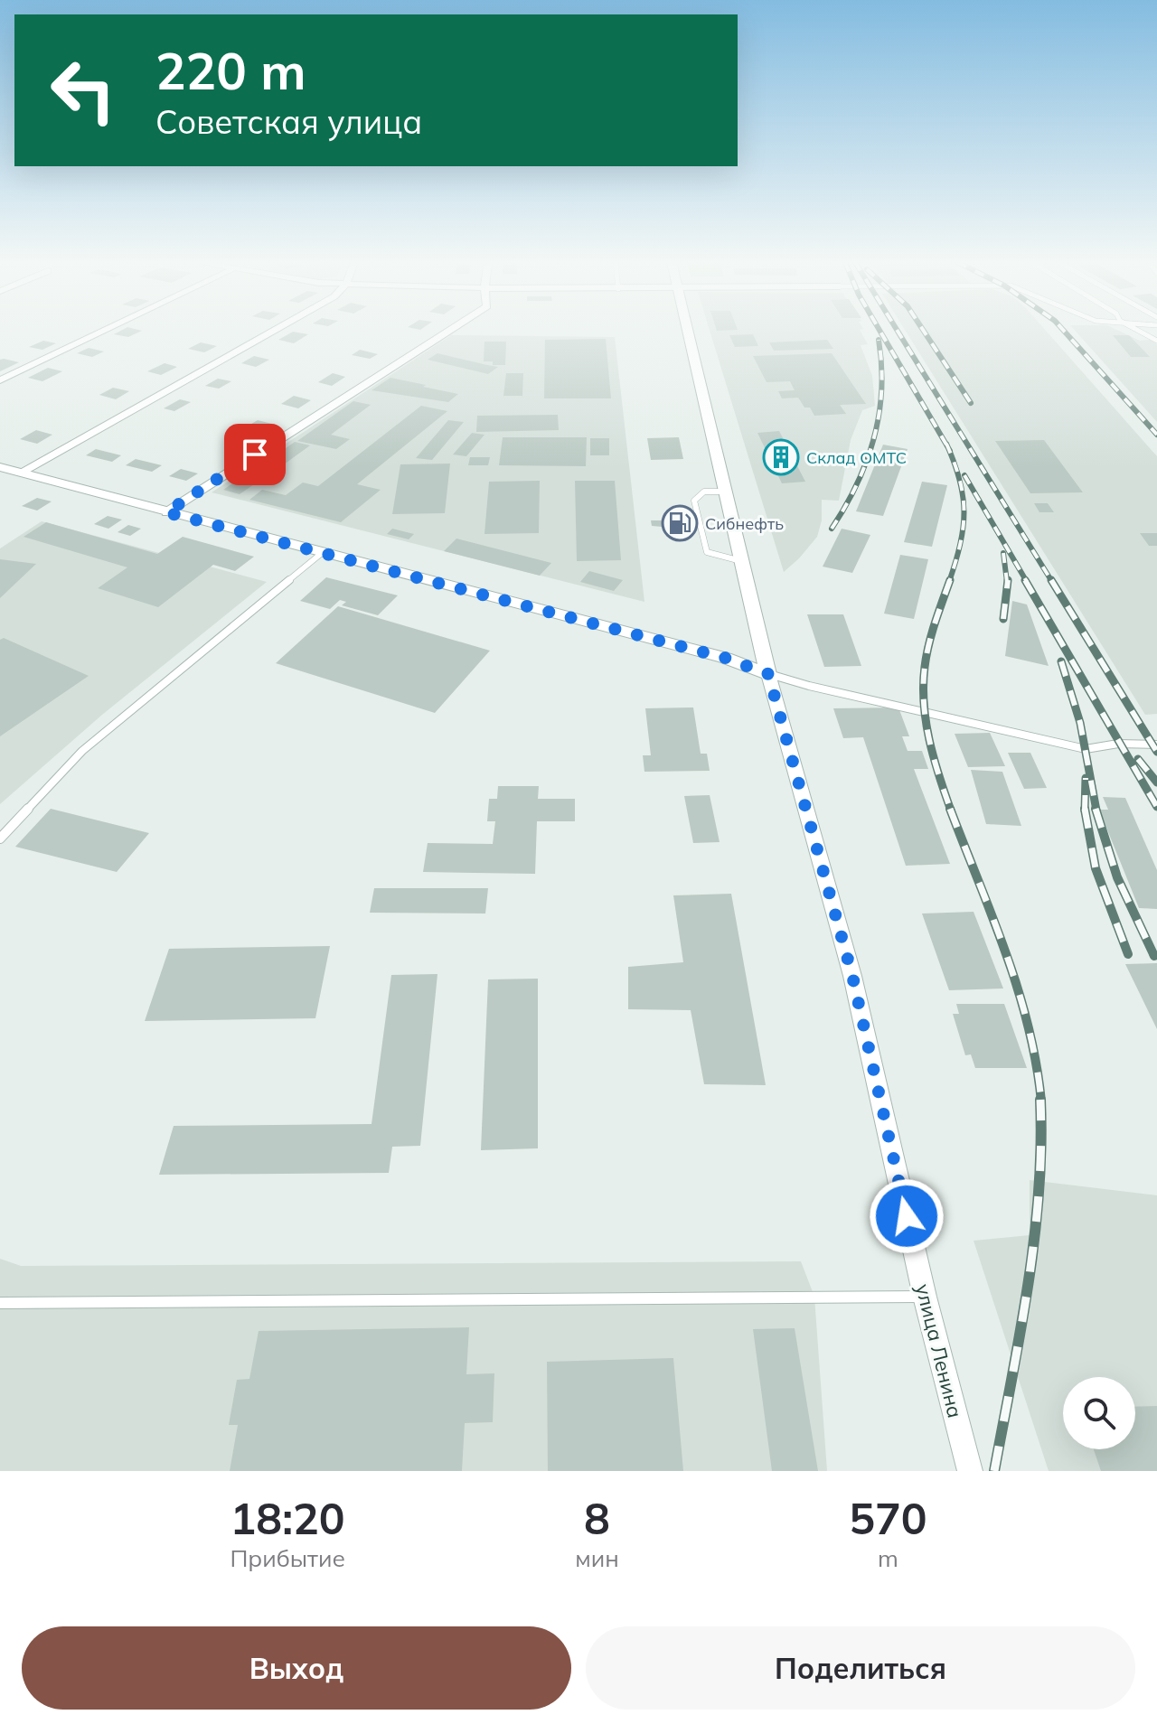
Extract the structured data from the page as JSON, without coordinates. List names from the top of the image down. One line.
{"streets":{"street":["улица Ленина"]},"places":{"building":["Склад ОМТС"],"fuel station":["Сибнефть"]},"page":{"turn":["220 m","Советская улица"],"eta":["18:20","Прибытие","8","мин","570","m"],"buttons":["Выход","Поделиться"]}}
